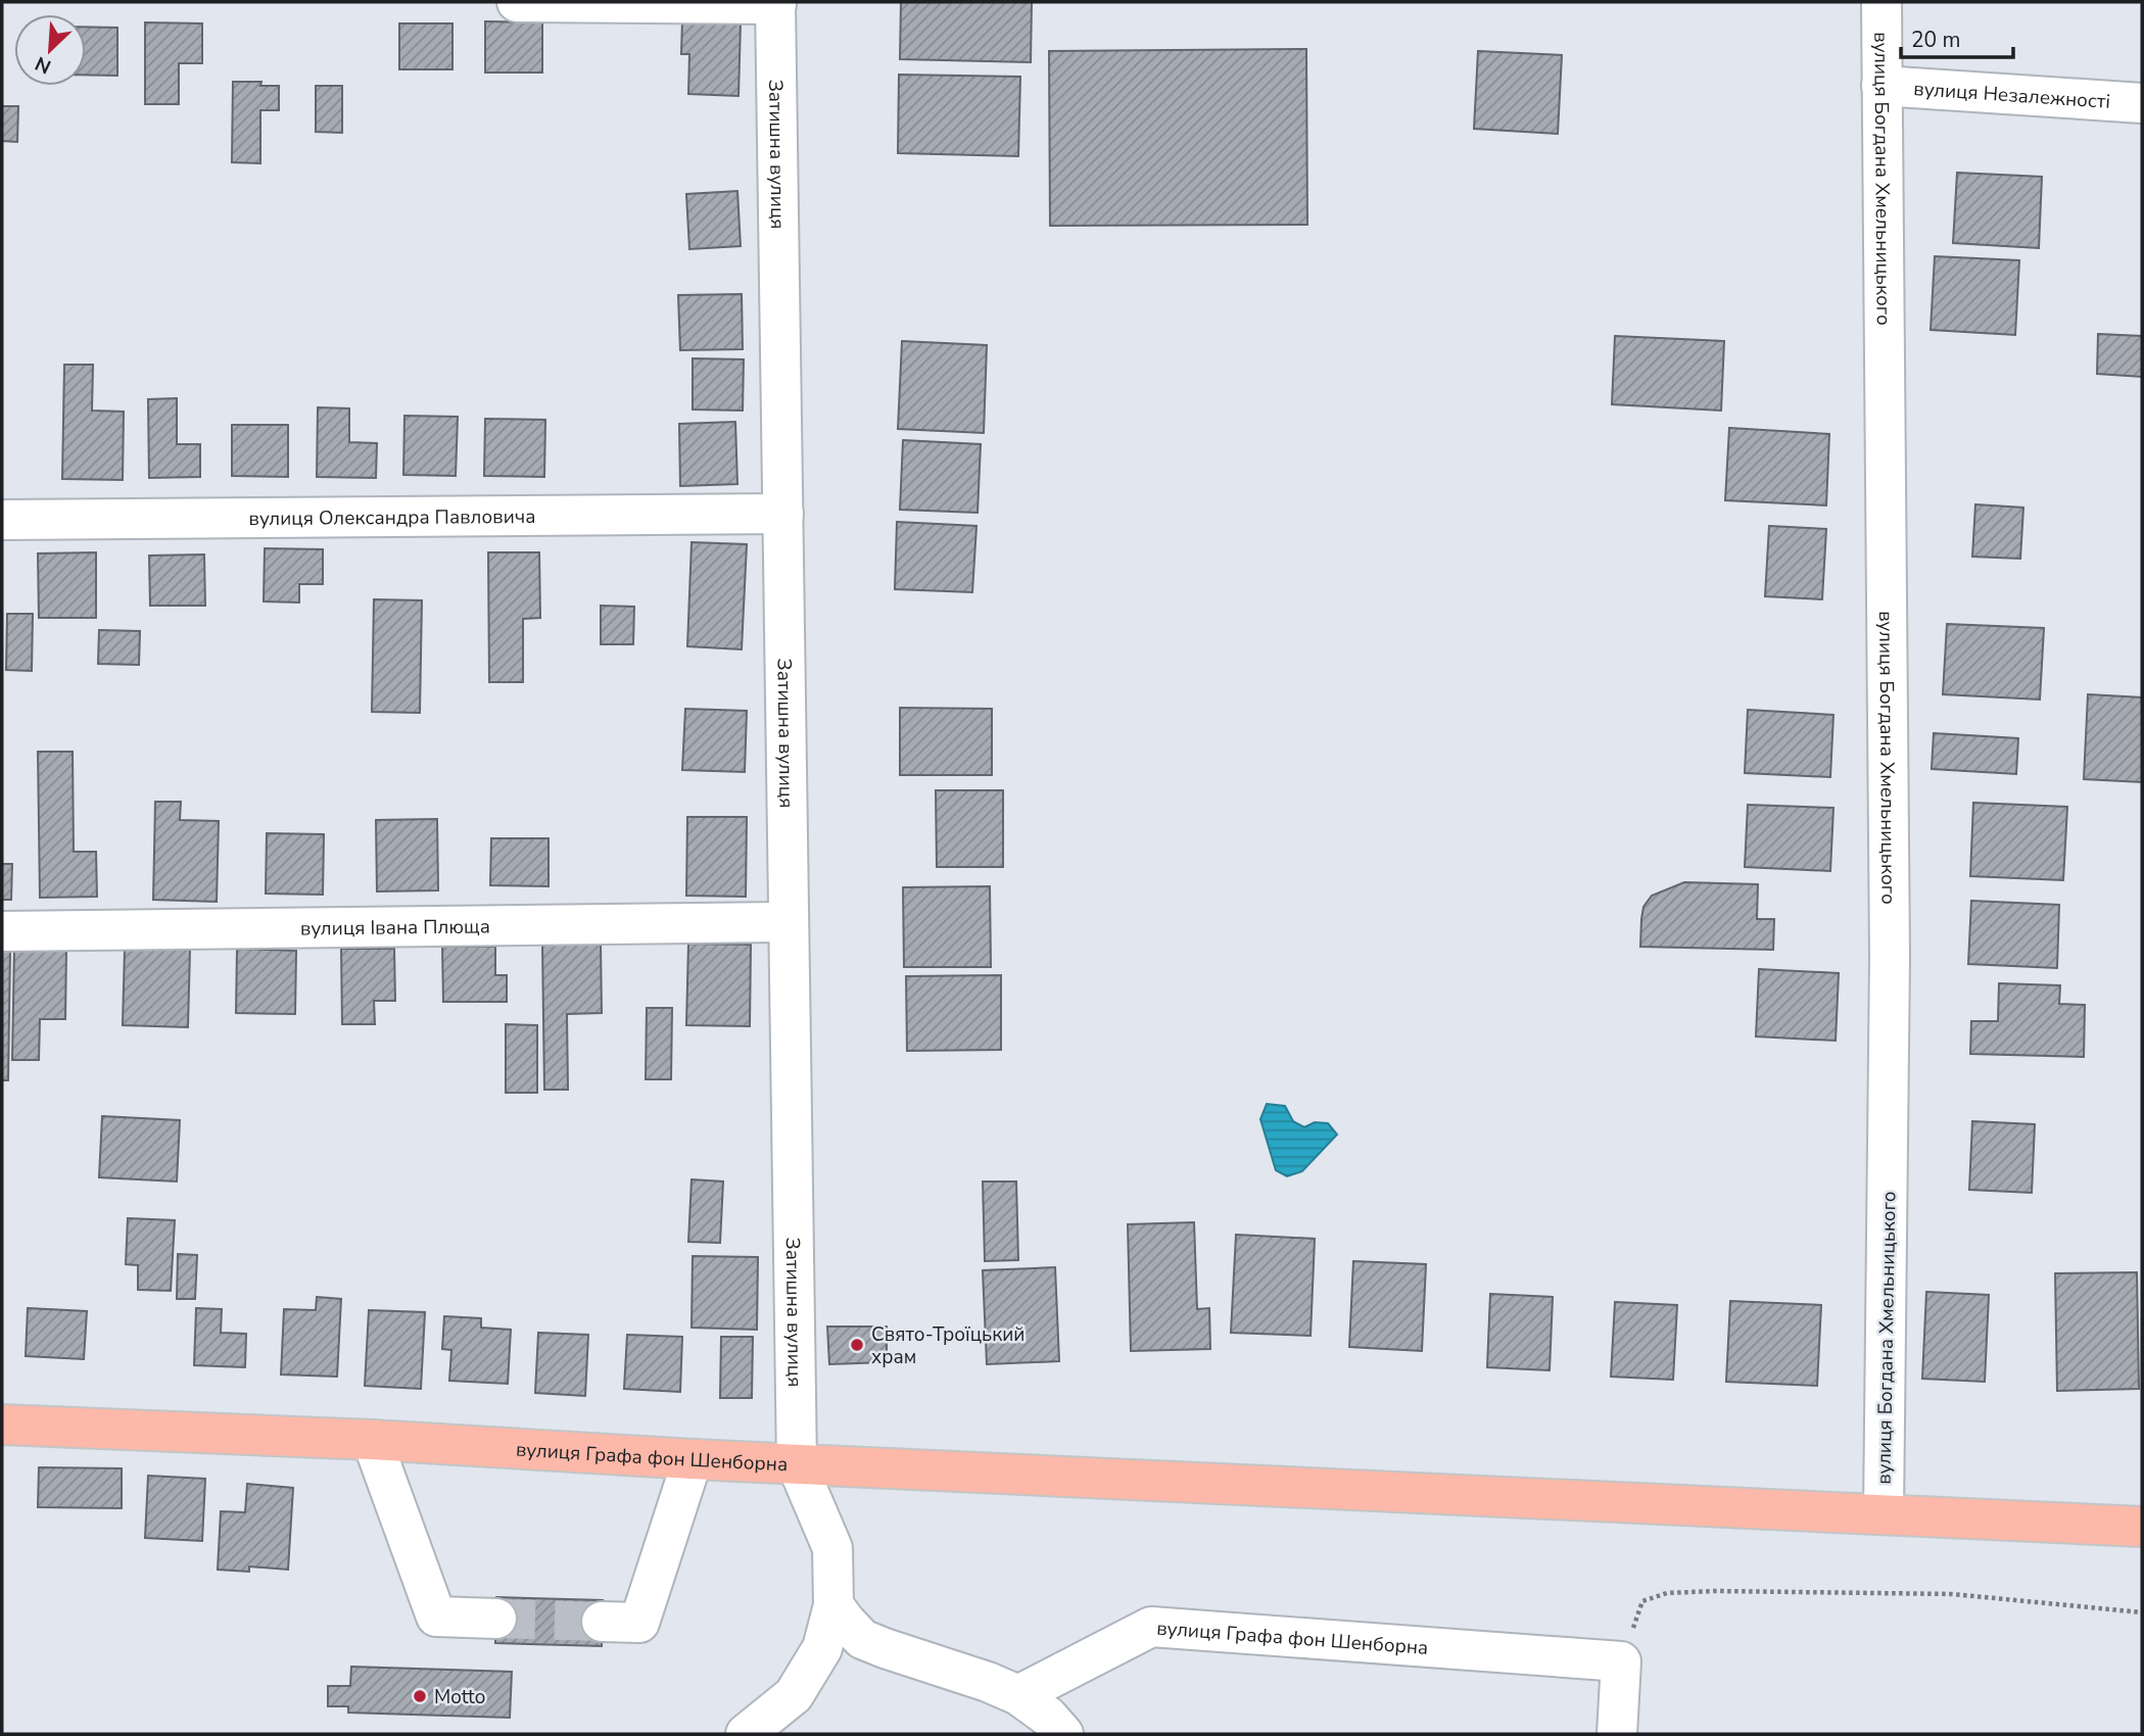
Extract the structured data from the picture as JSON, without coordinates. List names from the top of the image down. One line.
{"streets":{"highway":["вулиця Графа фон Шенборна"],"street":["вулиця Незалежності","Затишна вулиця","вулиця Богдана Хмельницького","вулиця Олександра Павловича","вулиця Івана Плюща"]},"crossings":[["вулиця Незалежності","вулиця Богдана Хмельницького"],["Затишна вулиця","вулиця Олександра Павловича"],["Затишна вулиця","вулиця Івана Плюща"],["Затишна вулиця","вулиця Графа фон Шенборна"]],"places":["Свято-Троїцький храм","Motto"],"scale_bar":"20 m","north":"bottom left"}
